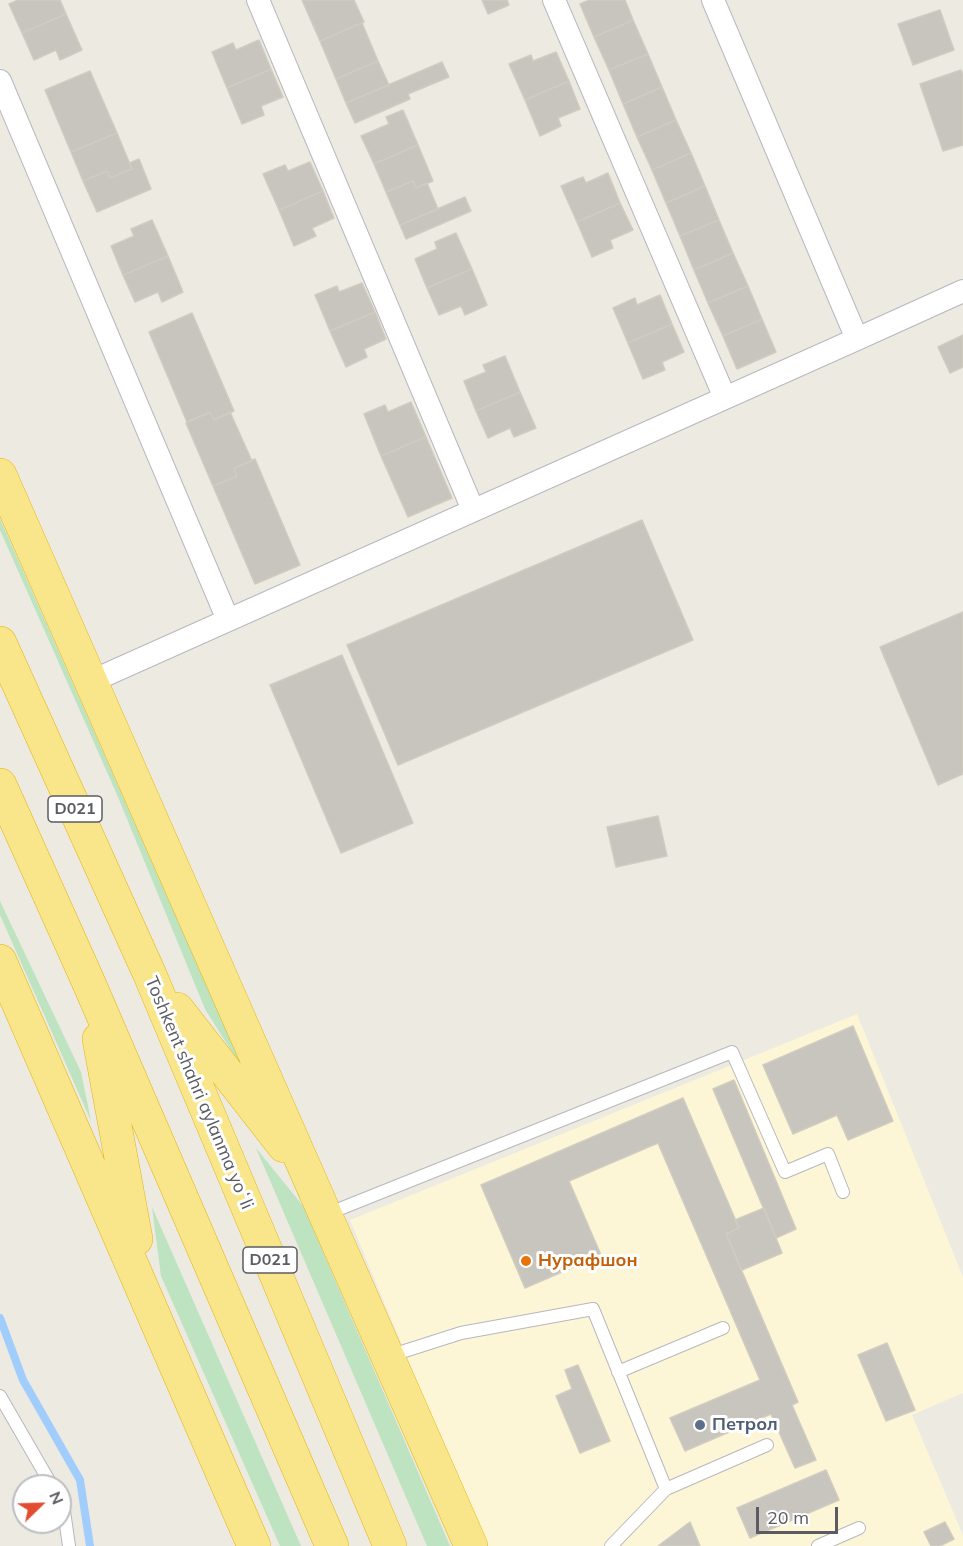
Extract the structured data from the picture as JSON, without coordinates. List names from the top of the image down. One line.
{"streets":{"highway":["D021","Toshkent shahri aylanma yoʻli"]},"places":["Нурафшон","Петрол"],"scale_bar":"20 m","north":"top right"}
